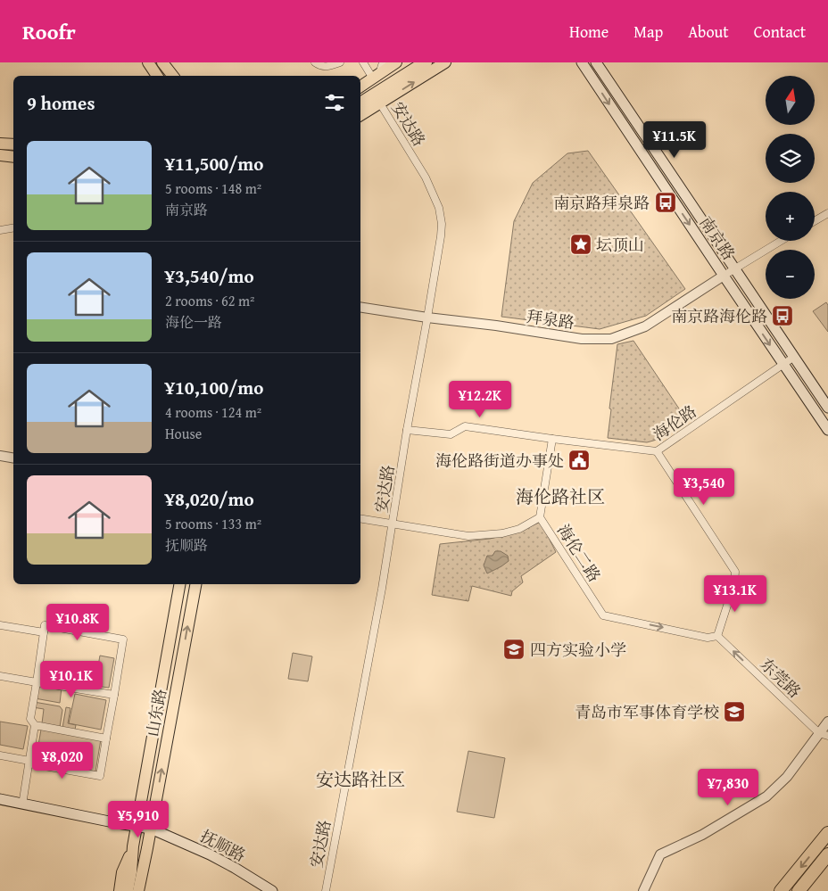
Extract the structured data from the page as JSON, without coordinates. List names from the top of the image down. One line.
{"streets":{"main road":["南京路","山东路","抚顺路"],"street":["安达路","拜泉路","海伦路","海伦二路","东莞路"]},"crossings":[["安达路","拜泉路"],["安达路","海伦路"],["南京路","拜泉路"],["南京路","海伦路"],["海伦路","海伦二路"],["海伦二路","东莞路"],["山东路","抚顺路"]],"one_way":["海伦二路","东莞路"],"districts":["海伦路社区","安达路社区"],"places":{"bus stop":["南京路拜泉路","南京路海伦路"],"place":["坛顶山"],"public building":["海伦路街道办事处"],"school or university":["四方实验小学","青岛市军事体育学校"]},"north":"top","page":{"header":"Roofr","nav":["Home","Map","About","Contact"],"map_buttons":["+","−"],"heading":"9 homes","price":["¥11.5K","¥12.2K","¥3,540","¥13.1K","¥10.8K","¥10.1K","¥8,020","¥7,830","¥5,910"],"list":[{"name":"¥11,500/mo","note":"5 rooms · 148 m² · 南京路"},{"name":"¥3,540/mo","note":"2 rooms · 62 m² · 海伦一路"},{"name":"¥10,100/mo","note":"4 rooms · 124 m² · House"},{"name":"¥8,020/mo","note":"5 rooms · 133 m² · 抚顺路"}]}}
